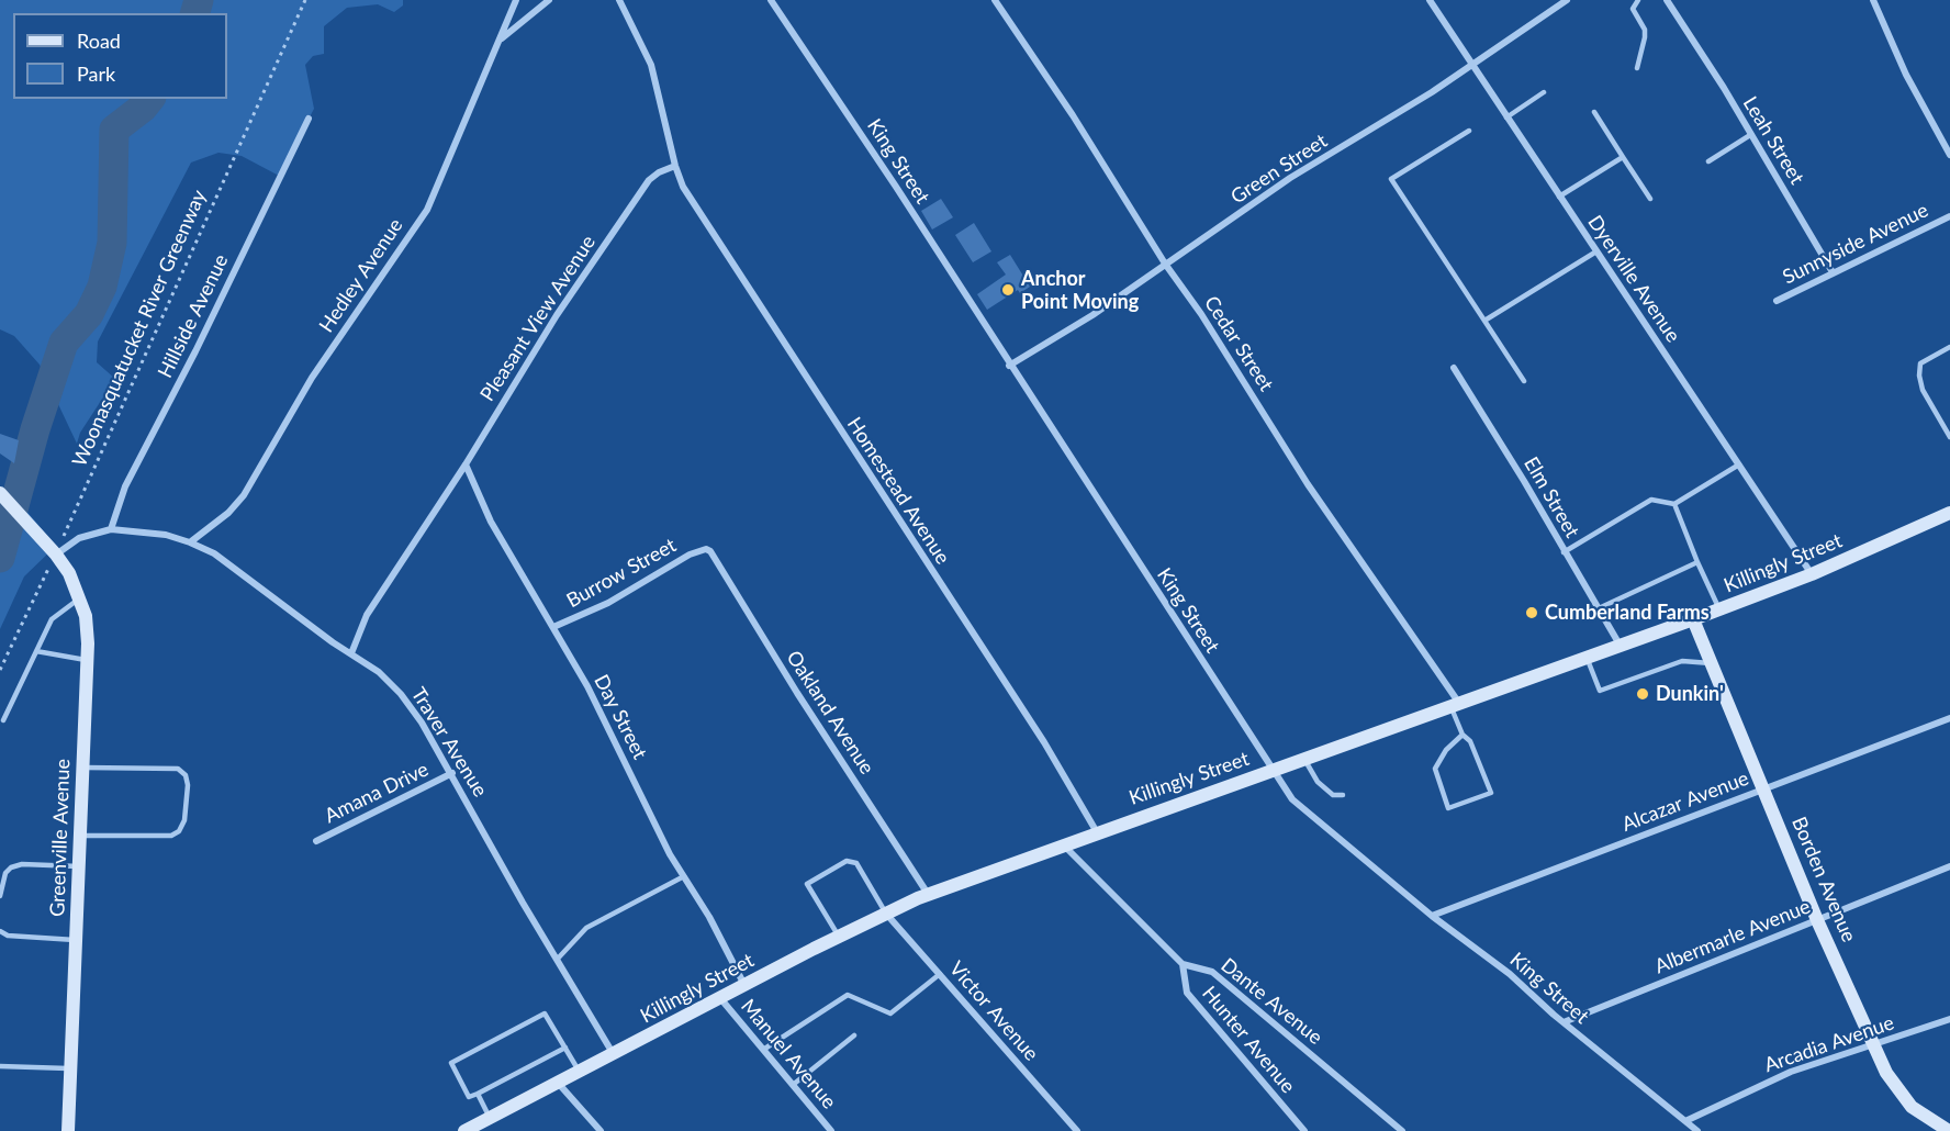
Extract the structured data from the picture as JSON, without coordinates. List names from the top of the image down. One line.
{"streets":{"main road":["Killingly Street","Greenville Avenue","Borden Avenue"],"street":["Leah Street","King Street","Green Street","Sunnyside Avenue","Hedley Avenue","Dyerville Avenue","Hillside Avenue","Pleasant View Avenue","Cedar Street","Homestead Avenue","Elm Street","Burrow Street","Oakland Avenue","Day Street","Traver Avenue","Amana Drive","Alcazar Avenue","Albermarle Avenue","Dante Avenue","Victor Avenue","Hunter Avenue","Arcadia Avenue","Manuel Avenue"],"path":["Woonasquatucket River Greenway"]},"crossings":[["Leah Street","Sunnyside Avenue"],["King Street","Green Street"],["King Street","Killingly Street"],["King Street","Alcazar Avenue"],["King Street","Albermarle Avenue"],["King Street","Arcadia Avenue"],["Green Street","Dyerville Avenue"],["Green Street","Cedar Street"],["Hedley Avenue","Traver Avenue"],["Dyerville Avenue","Killingly Street"],["Hillside Avenue","Traver Avenue"],["Pleasant View Avenue","Homestead Avenue"],["Pleasant View Avenue","Day Street"],["Pleasant View Avenue","Traver Avenue"],["Woonasquatucket River Greenway","Traver Avenue"],["Woonasquatucket River Greenway","Greenville Avenue"],["Cedar Street","Killingly Street"],["Homestead Avenue","Killingly Street"],["Elm Street","Killingly Street"],["Killingly Street","Oakland Avenue"],["Killingly Street","Day Street"],["Killingly Street","Traver Avenue"],["Killingly Street","Borden Avenue"],["Killingly Street","Dante Avenue"],["Killingly Street","Victor Avenue"],["Killingly Street","Manuel Avenue"],["Burrow Street","Oakland Avenue"],["Burrow Street","Day Street"],["Traver Avenue","Amana Drive"],["Traver Avenue","Greenville Avenue"],["Alcazar Avenue","Borden Avenue"],["Borden Avenue","Albermarle Avenue"],["Borden Avenue","Arcadia Avenue"],["Dante Avenue","Hunter Avenue"]],"places":["Anchor Point Moving","Cumberland Farms","Dunkin'"],"legend":["Road","Park"]}
